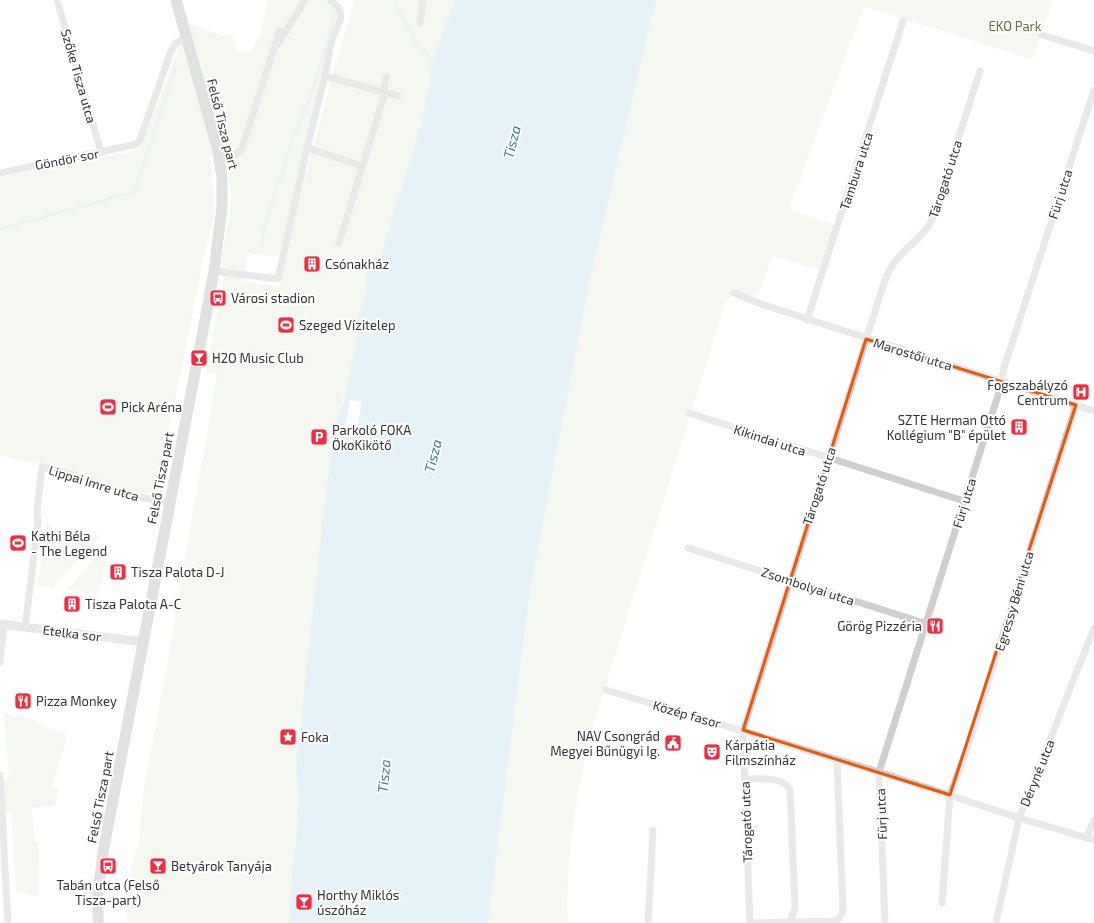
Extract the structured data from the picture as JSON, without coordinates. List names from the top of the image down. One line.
{"streets":{"main road":["Felső Tisza part"],"street":["Szőke Tisza utca","Göndör sor","Tambura utca","Tárogató utca","Fürj utca","Marostői utca","Kikindai utca","Lippai Imre utca","Zsombolyai utca","Egressy Béni utca","Etelka sor","Közép fasor","Déryné utca"]},"crossings":[["Szőke Tisza utca","Göndör sor"],["Felső Tisza part","Göndör sor"],["Felső Tisza part","Lippai Imre utca"],["Felső Tisza part","Etelka sor"],["Tambura utca","Marostői utca"],["Tárogató utca","Marostői utca"],["Tárogató utca","Kikindai utca"],["Tárogató utca","Zsombolyai utca"],["Tárogató utca","Közép fasor"],["Fürj utca","Marostői utca"],["Fürj utca","Kikindai utca"],["Fürj utca","Zsombolyai utca"],["Fürj utca","Közép fasor"],["Marostői utca","Egressy Béni utca"],["Lippai Imre utca","Etelka sor"],["Egressy Béni utca","Közép fasor"],["Közép fasor","Déryné utca"]],"water":["Tisza"],"parks":["EKO Park"],"places":{"building":["Csónakház","SZTE Herman Ottó Kollégium \"B\" épület","Tisza Palota D-J","Tisza Palota A-C"],"bus stop":["Városi stadion","Tabán utca (Felső Tisza-part)"],"sports":["Szeged Vízitelep","Pick Aréna","Kathi Béla - The Legend"],"bar":["H2O Music Club","Betyárok Tanyája","Horthy Miklós úszóház"],"hospital":["Fogszabályzó Centrum"],"parking":["Parkoló FOKA ÖkoKikötő"],"restaurant":["Görög Pizzéria","Pizza Monkey"],"place":["Foka"],"public building":["NAV Csongrád Megyei Bűnügyi Ig."],"theatre":["Kárpátia Filmszínház"]}}
